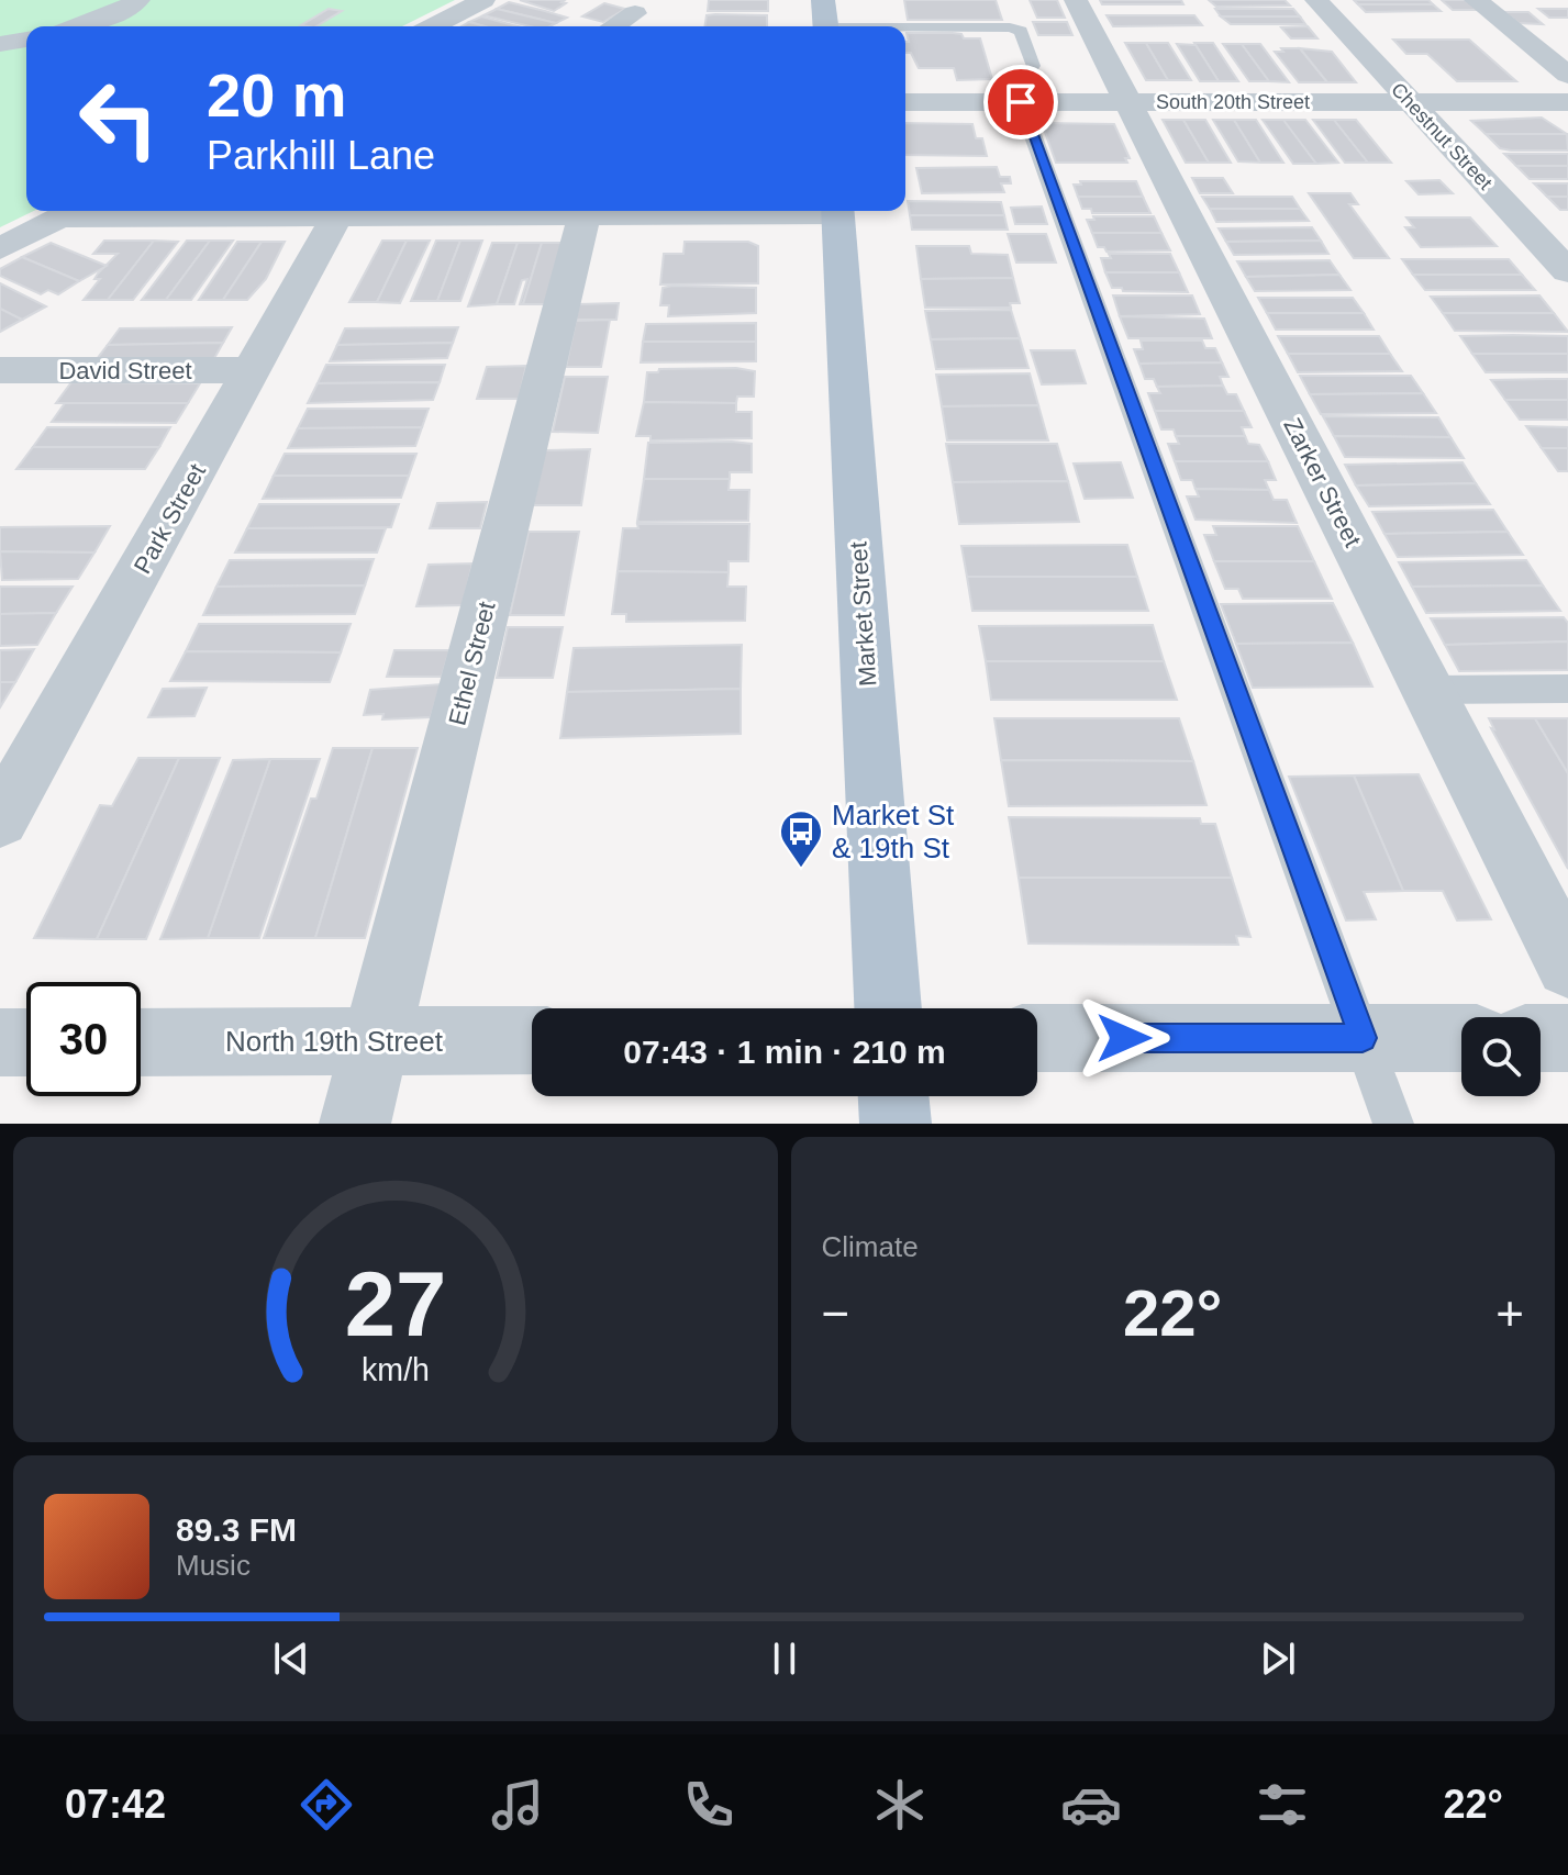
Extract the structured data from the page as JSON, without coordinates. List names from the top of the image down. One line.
{"streets":{"main road":["Market Street"],"street":["South 20th Street","Chestnut Street","David Street","Zarker Street","Park Street","Ethel Street","North 19th Street"]},"crossings":[["South 20th Street","Chestnut Street"],["South 20th Street","Zarker Street"],["David Street","Park Street"],["Ethel Street","North 19th Street"]],"places":{"bus stop":["Market St & 19th St"]},"page":{"turn":["20 m","Parkhill Lane"],"limit":"30","trip":"07:43 · 1 min · 210 m","tile":"Climate","heat":["−","22°","+"],"song":["89.3 FM","Music"],"tabs":["07:42","22°"],"gauge":["27","km/h"]}}
